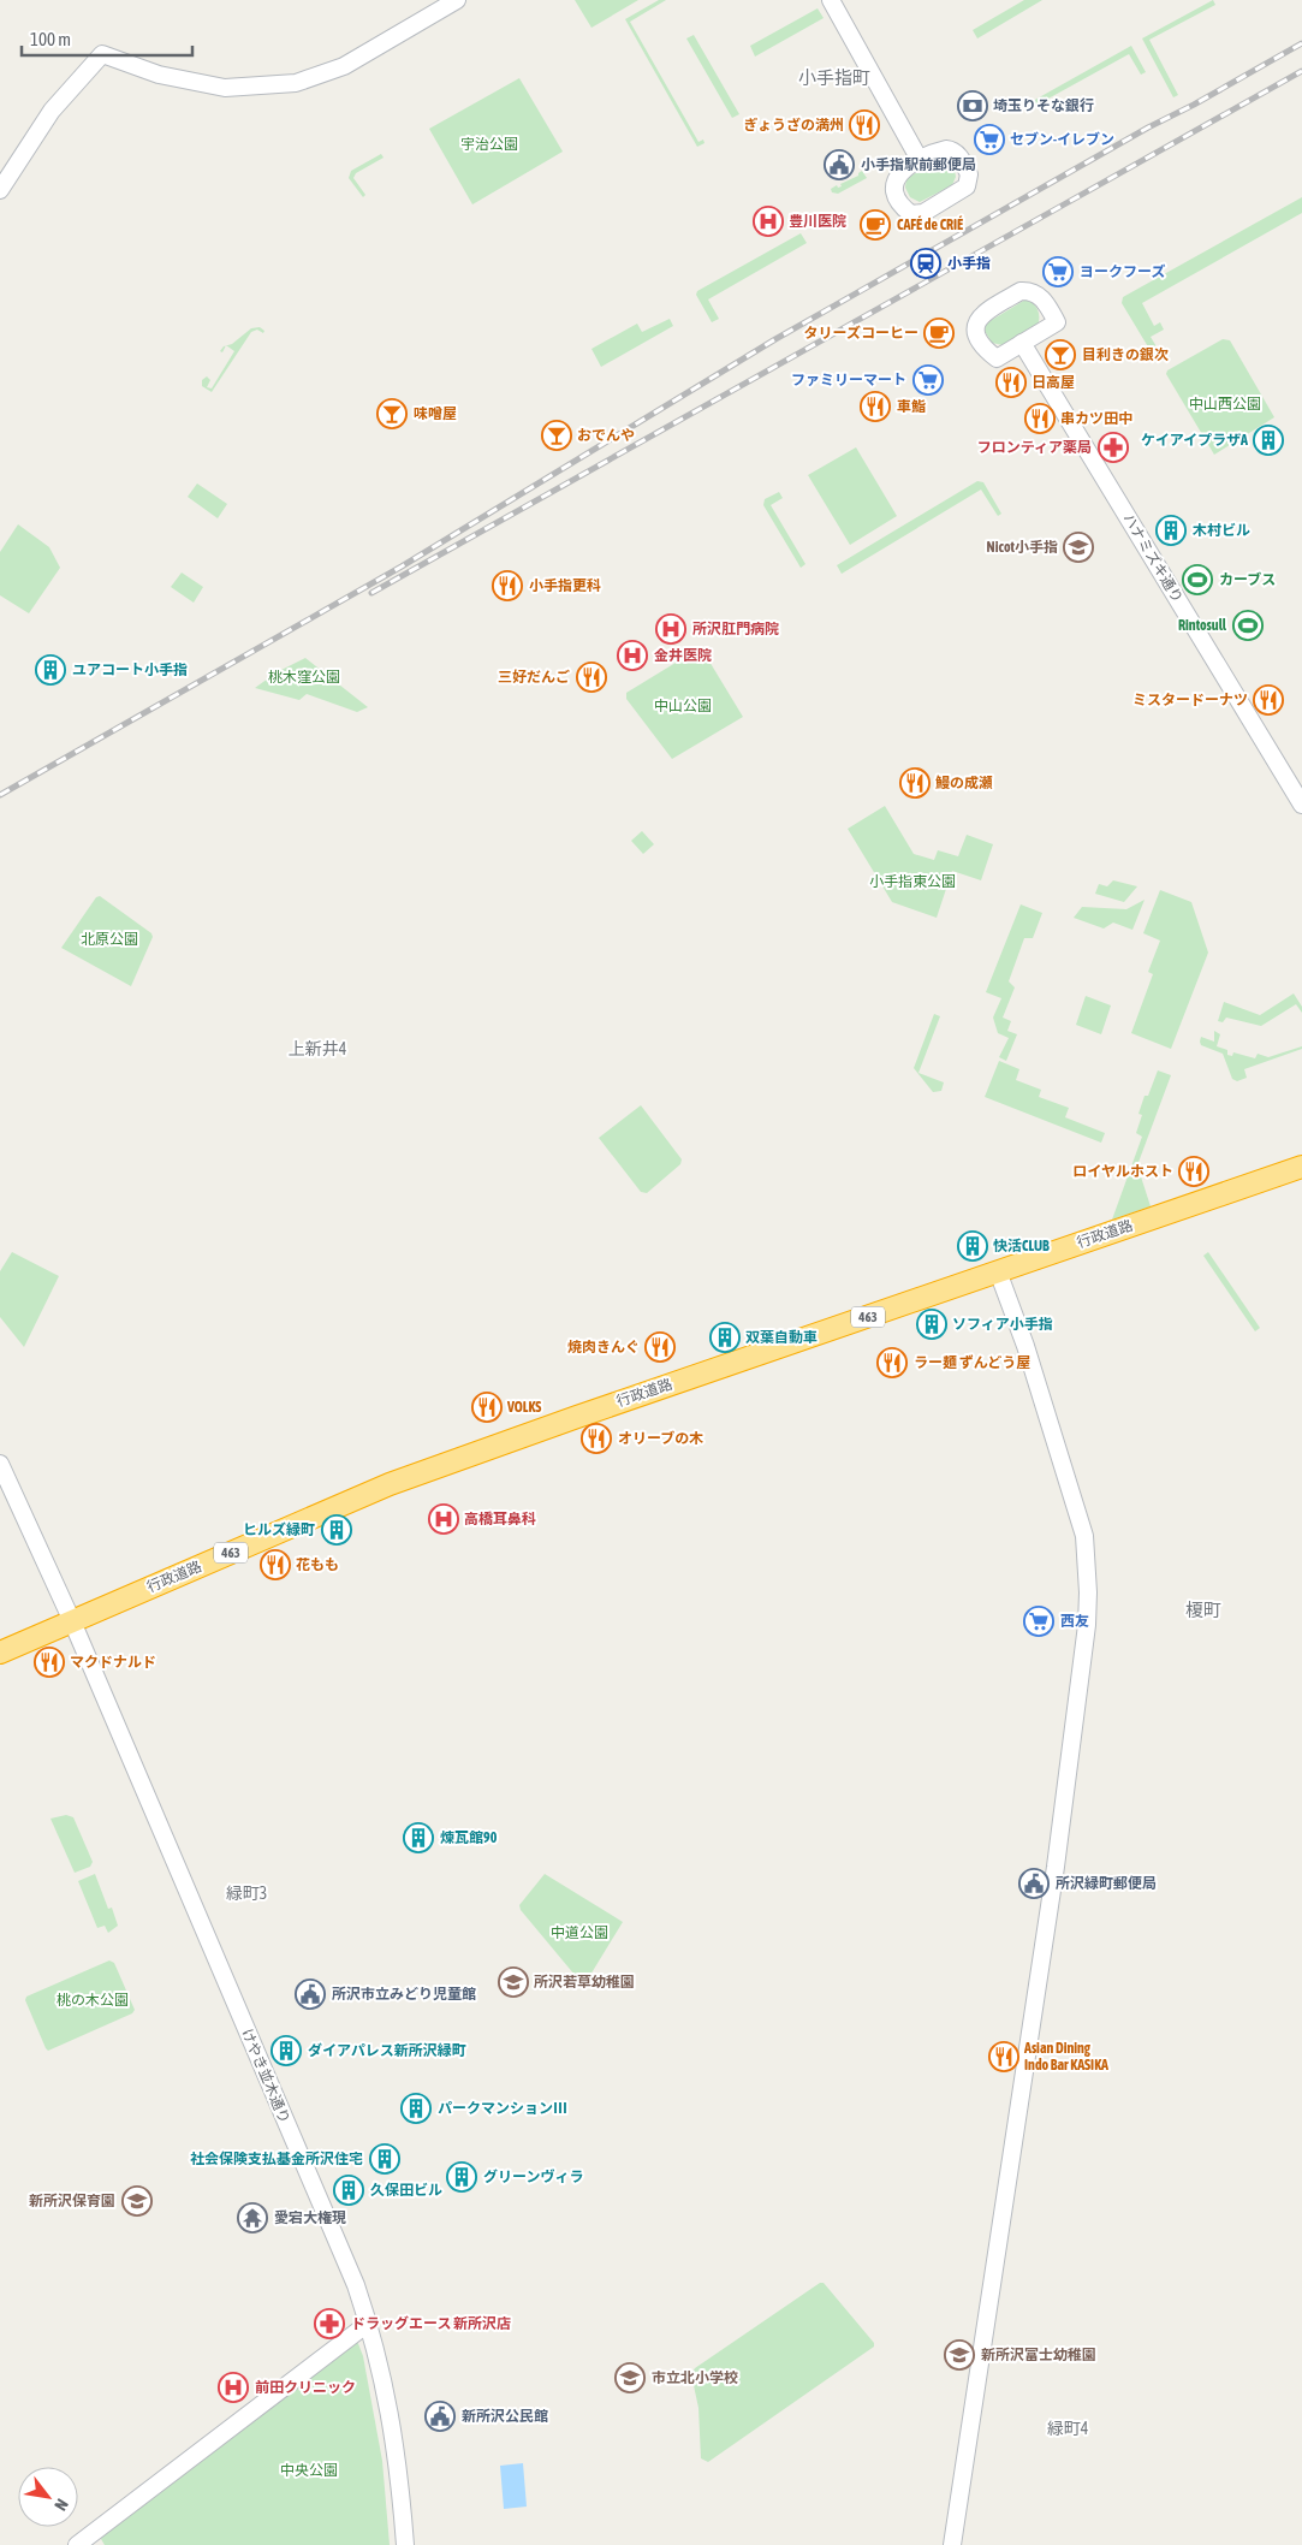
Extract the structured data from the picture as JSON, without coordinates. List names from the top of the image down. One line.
{"streets":{"highway":["行政道路","463"],"street":["ハナミズキ通り","けやき並木通り"]},"crossings":[["行政道路","けやき並木通り"]],"districts":["小手指町","上新井4","榎町","緑町3","緑町4"],"parks":["宇治公園","中山西公園","桃木窪公園","中山公園","小手指東公園","北原公園","中道公園","桃の木公園","中央公園"],"places":{"bank":["埼玉りそな銀行"],"restaurant":["ぎょうざの満州","日高屋","車鮨","串カツ田中","小手指更科","三好だんご","ミスタードーナツ","鰻の成瀬","ロイヤルホスト","焼肉きんぐ","ラー麺 ずんどう屋","VOLKS","オリーブの木","花もも","マクドナルド","Asian Dining Indo Bar KASIKA"],"supermarket":["セブン-イレブン","ヨークフーズ","ファミリーマート","西友"],"public building":["小手指駅前郵便局","所沢緑町郵便局","所沢市立みどり児童館","新所沢公民館"],"hospital":["豊川医院","所沢肛門病院","金井医院","高橋耳鼻科","前田クリニック"],"cafe":["CAFÉ de CRIÉ","タリーズコーヒー"],"station":["小手指"],"bar":["目利きの銀次","味噌屋","おでんや"],"building":["ケイアイプラザA","木村ビル","ユアコート小手指","快活CLUB","ソフィア小手指","双葉自動車","ヒルズ緑町","煉瓦館90","ダイアパレス新所沢緑町","パークマンションⅢ","社会保険支払基金所沢住宅","グリーンヴィラ","久保田ビル"],"pharmacy":["フロンティア薬局","ドラッグエース 新所沢店"],"school or university":["Nicot小手指","所沢若草幼稚園","新所沢保育園","新所沢富士幼稚園","市立北小学校"],"sports":["カーブス","Rintosull"],"temple":["愛宕大権現"]},"scale_bar":"100 m","north":"bottom right"}
